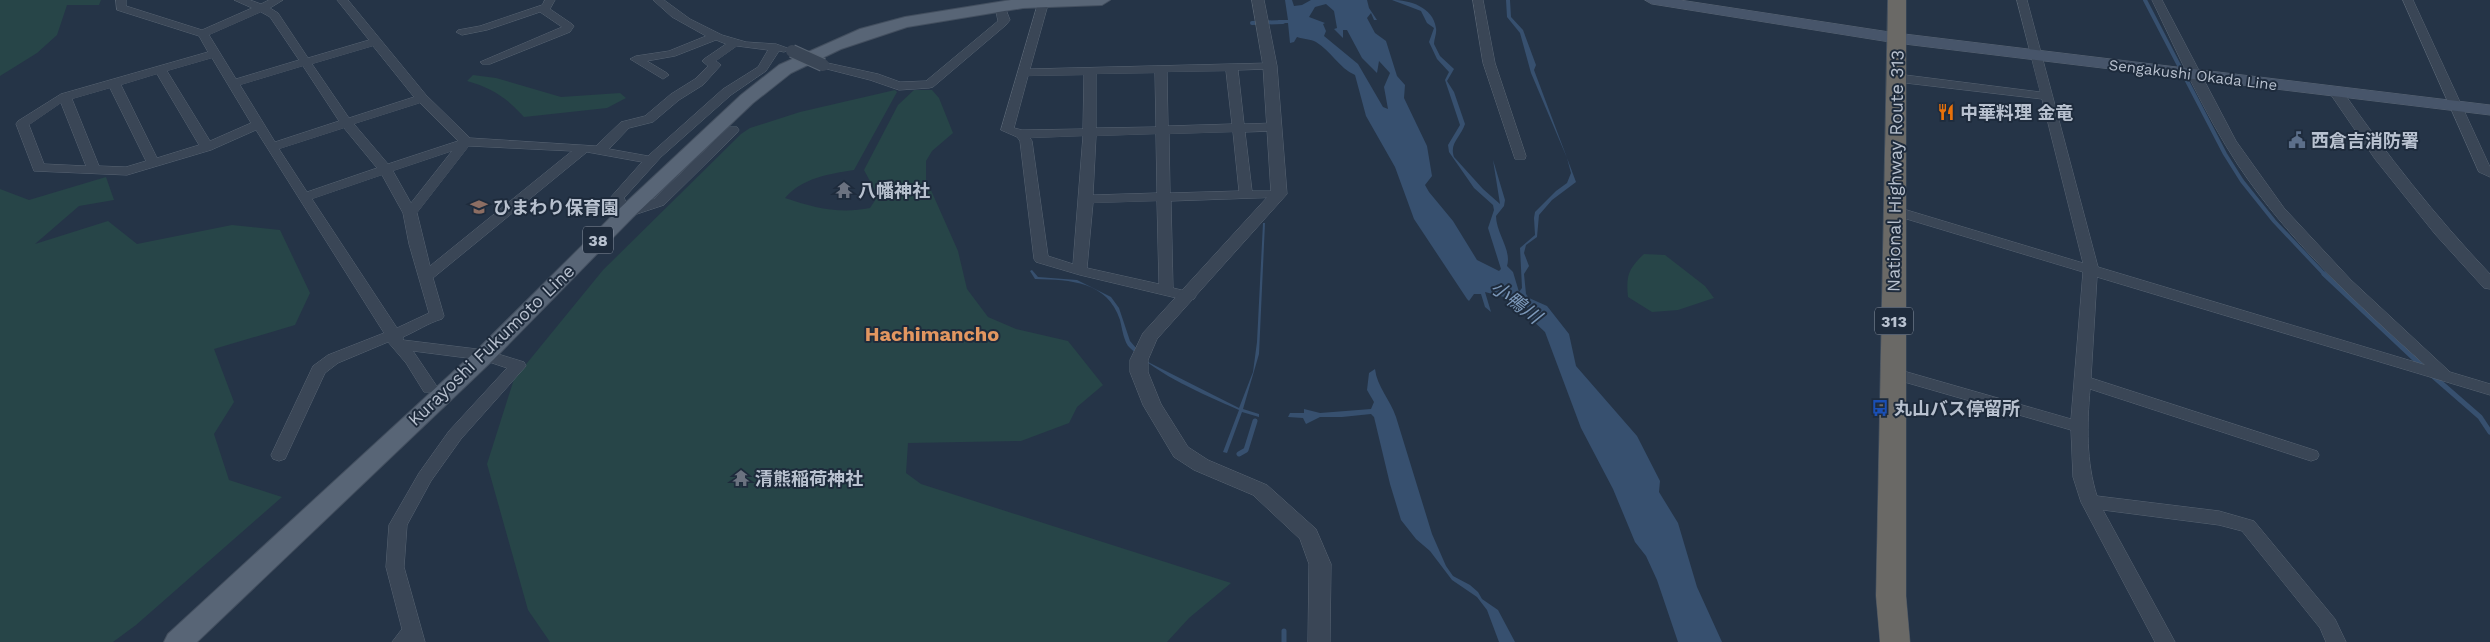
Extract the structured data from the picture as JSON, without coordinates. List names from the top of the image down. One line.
{"streets":{"highway":["National Highway Route 313","313"],"main road":["Sengakushi Okada Line","38","Kurayoshi Fukumoto Line"]},"crossings":[["Sengakushi Okada Line","National Highway Route 313"]],"districts":["Hachimancho"],"water":["小鴨川"],"places":{"restaurant":["中華料理 金竜"],"public building":["西倉吉消防署"],"temple":["八幡神社","清熊稲荷神社"],"school or university":["ひまわり保育園"],"bus stop":["丸山バス停留所"]}}
